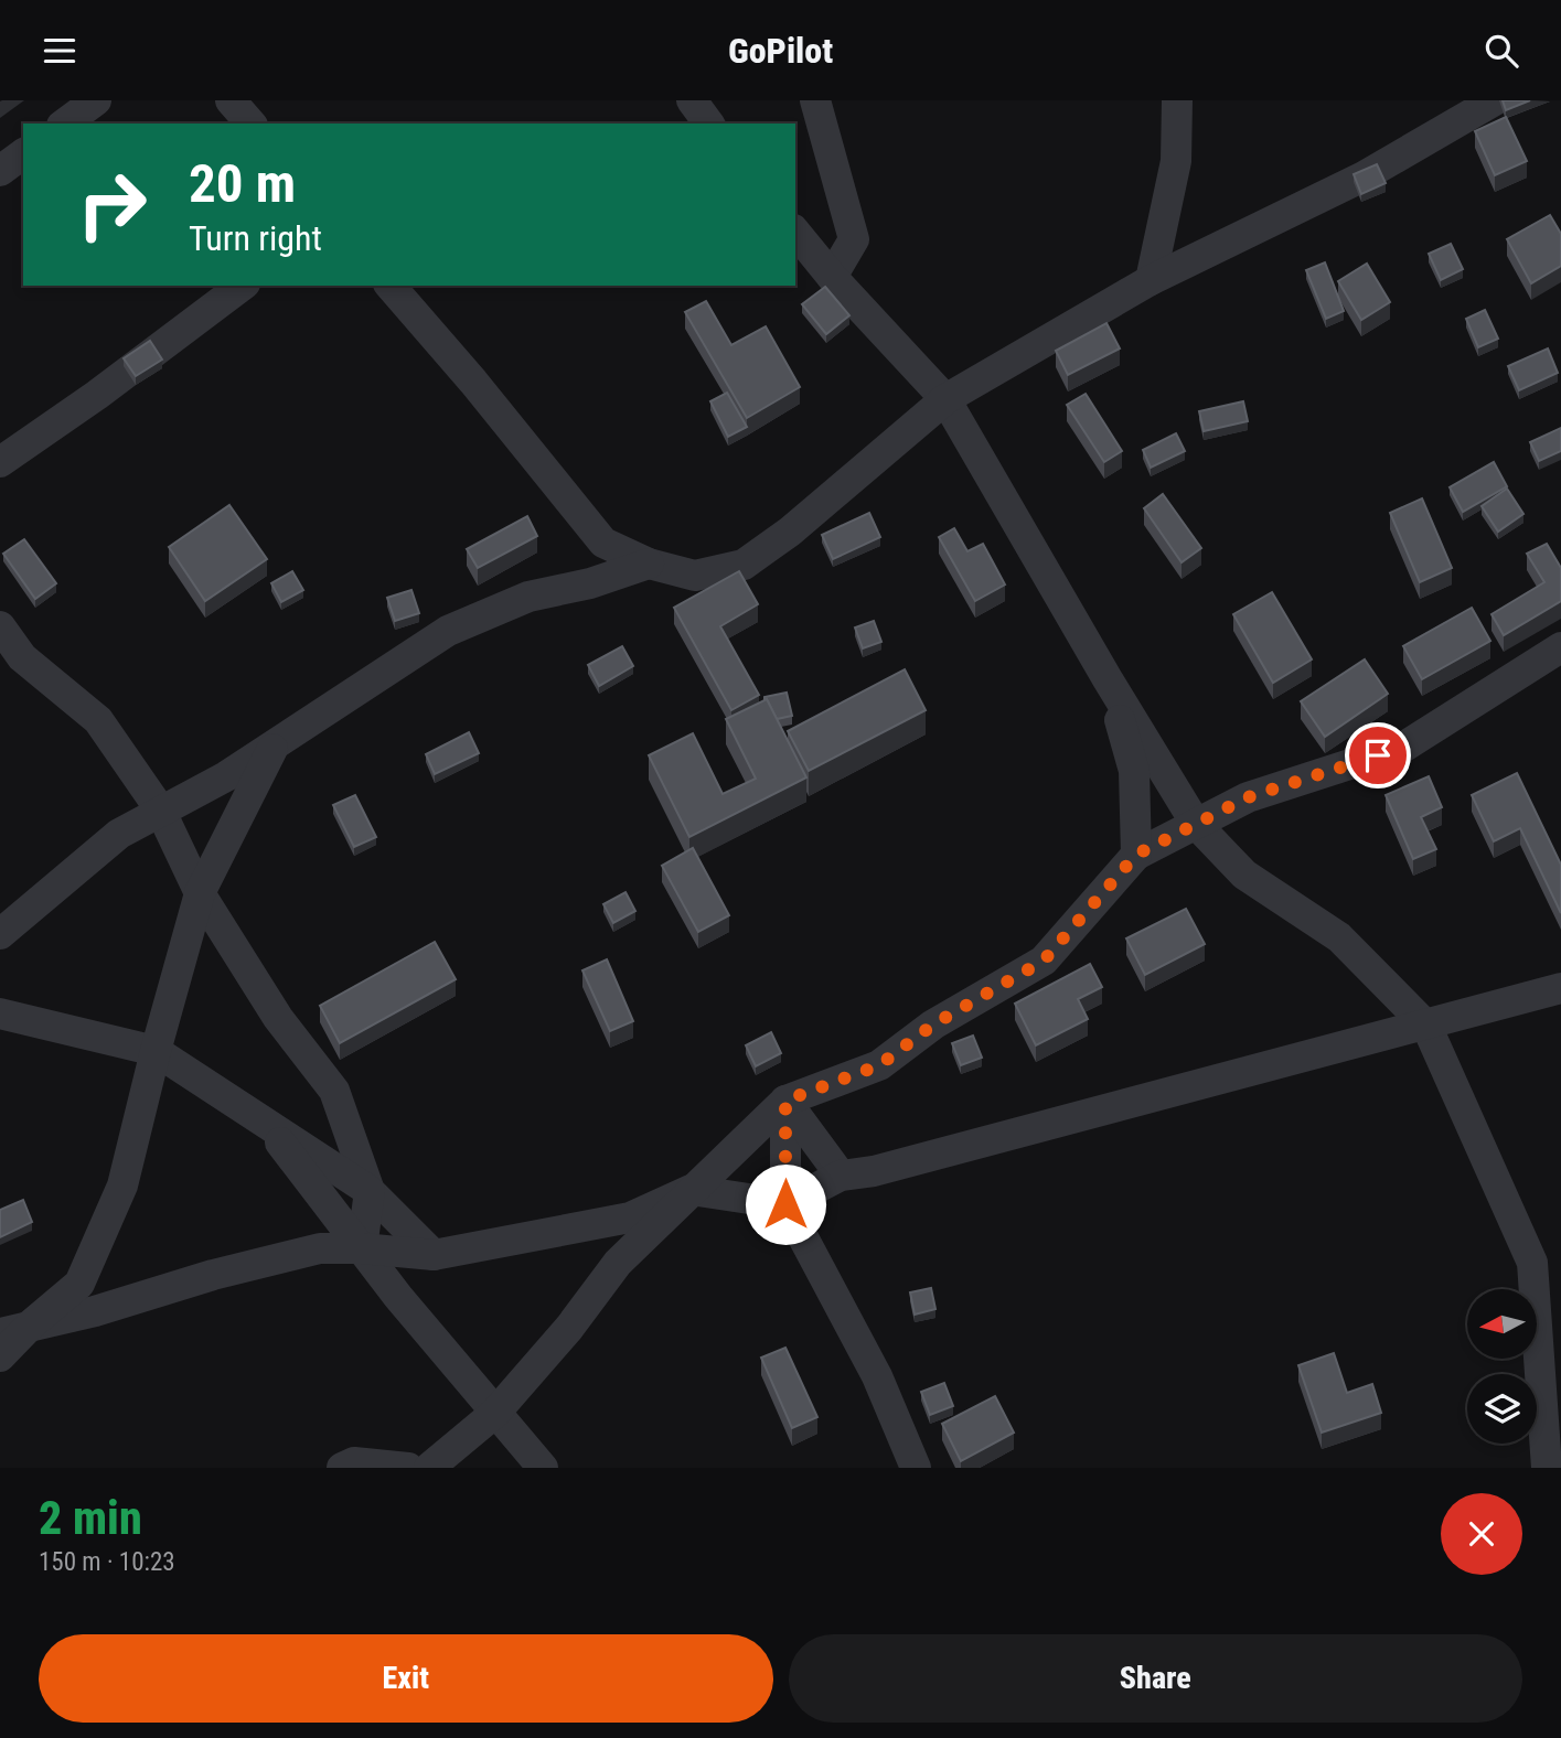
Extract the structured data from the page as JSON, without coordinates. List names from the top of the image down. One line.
{"north":"left","page":{"header":"GoPilot","turn":["20 m","Turn right"],"heading":["2 min","150 m · 10:23"],"buttons":["Exit","Share"]}}
